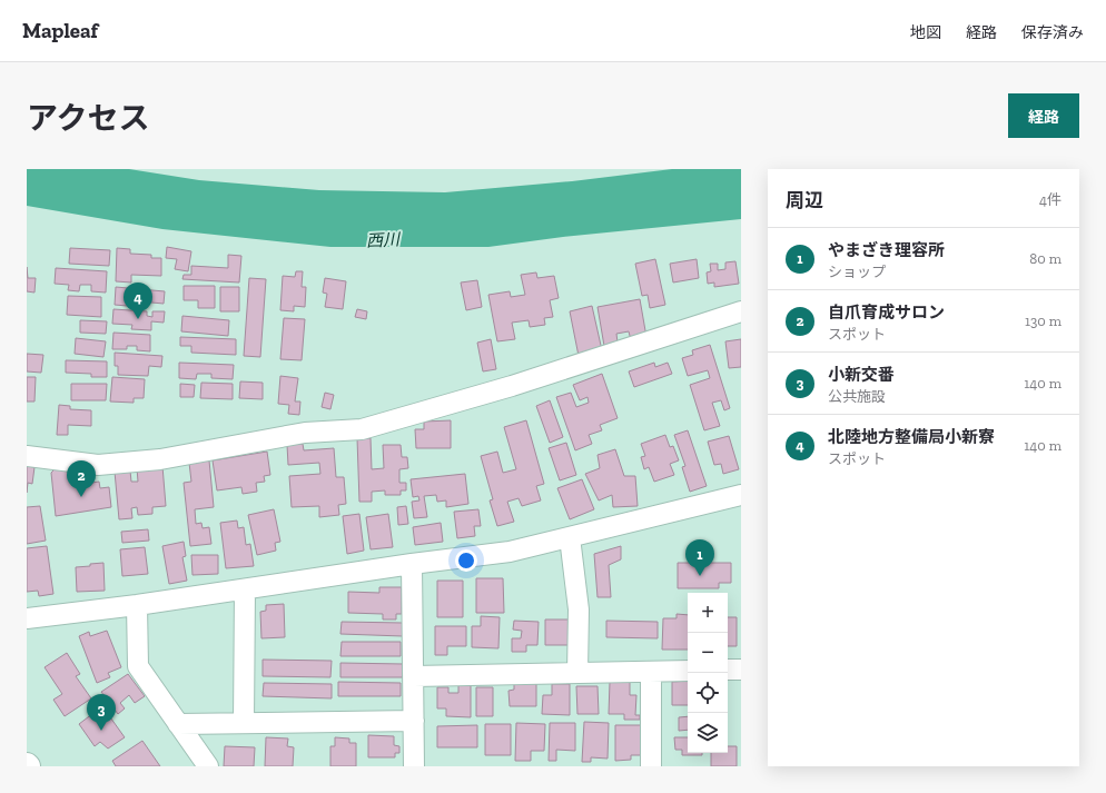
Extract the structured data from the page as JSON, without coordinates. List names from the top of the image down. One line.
{"water":["西川"],"page":{"header":"Mapleaf","nav":["地図","経路","保存済み"],"title":"アクセス","buttons":"経路","heading":["周辺","4件"],"list":[{"mark":"1","name":"やまざき理容所","note":"ショップ","value":"80 m"},{"mark":"2","name":"自爪育成サロン","note":"スポット","value":"130 m"},{"mark":"3","name":"小新交番","note":"公共施設","value":"140 m"},{"mark":"4","name":"北陸地方整備局小新寮","note":"スポット","value":"140 m"}],"pins":["4","2","1","3"],"map_buttons":["+","−"]}}
